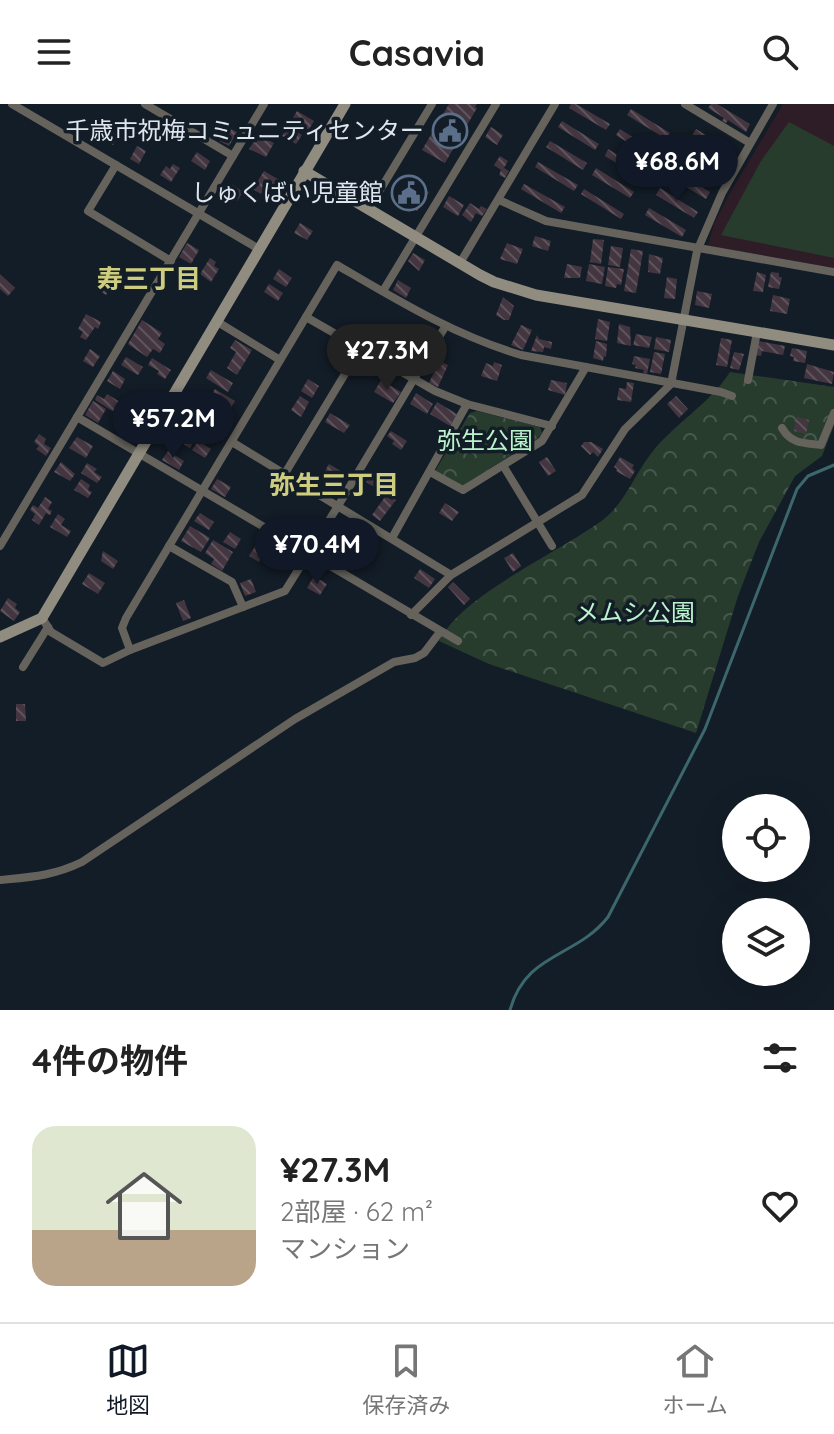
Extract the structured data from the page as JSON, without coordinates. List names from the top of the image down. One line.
{"districts":["寿三丁目","弥生三丁目"],"parks":["弥生公園","メムシ公園"],"places":{"public building":["千歳市祝梅コミュニティセンター","しゅくばい児童館"]},"page":{"header":"Casavia","price":["¥68.6M","¥27.3M","¥57.2M","¥70.4M"],"heading":"4件の物件","list":[{"name":"¥27.3M","note":"2部屋 · 62 m² · マンション"}],"tabs":["地図","保存済み","ホーム"]}}
